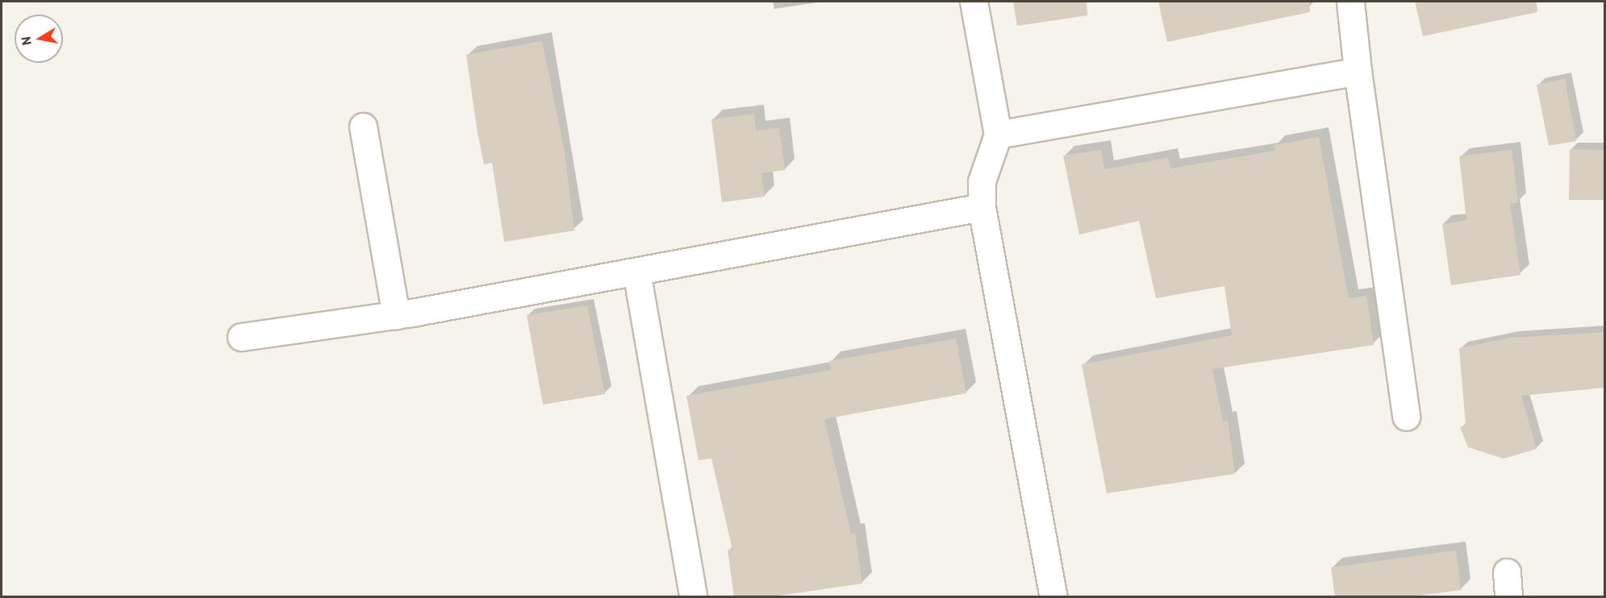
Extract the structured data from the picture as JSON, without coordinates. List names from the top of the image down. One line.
{"north":"left"}
